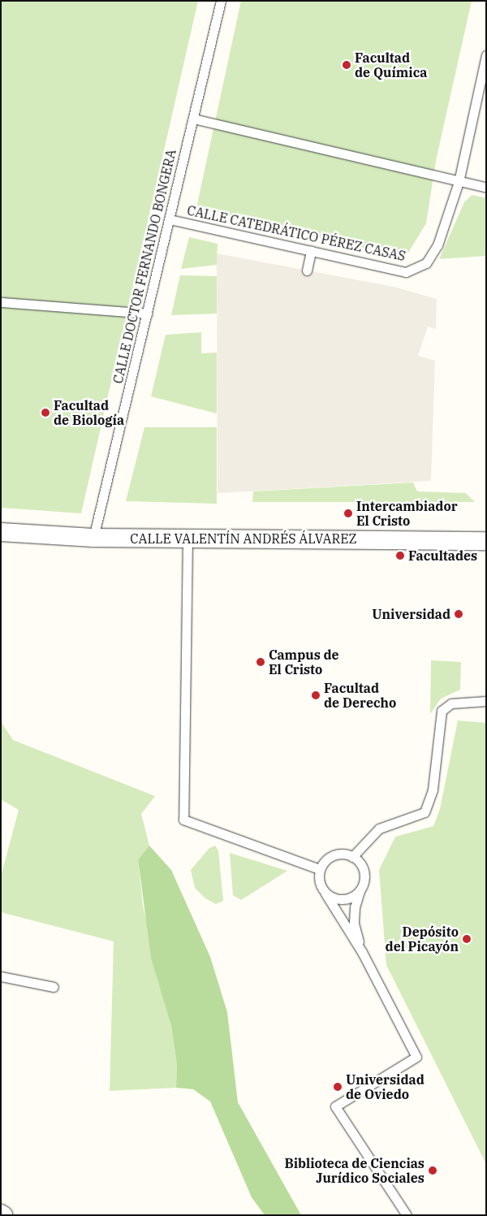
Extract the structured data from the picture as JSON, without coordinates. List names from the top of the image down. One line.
{"streets":{"street":["CALLE VALENTÍN ANDRÉS ÁLVAREZ"],"lane":["CALLE CATEDRÁTICO PÉREZ CASAS","CALLE DOCTOR FERNANDO BONGERA"]},"crossings":[["CALLE CATEDRÁTICO PÉREZ CASAS","CALLE DOCTOR FERNANDO BONGERA"],["CALLE DOCTOR FERNANDO BONGERA","CALLE VALENTÍN ANDRÉS ÁLVAREZ"]],"places":["Facultad de Química","Facultad de Biología","Intercambiador El Cristo","Facultades","Universidad","Campus de El Cristo","Facultad de Derecho","Depósito del Picayón","Universidad de Oviedo","Biblioteca de Ciencias Jurídico Sociales"]}
